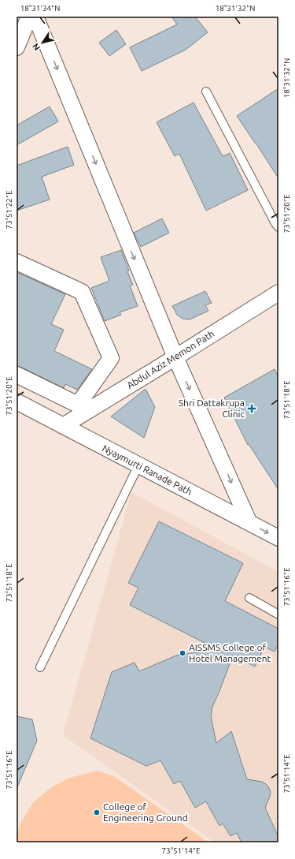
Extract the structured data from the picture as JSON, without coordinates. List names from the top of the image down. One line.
{"streets":{"street":["Abdul Aziz Memon Path","Nyaymurti Ranade Path"]},"crossings":[["Abdul Aziz Memon Path","Nyaymurti Ranade Path"]],"places":{"health":["Shri Dattakrupa Clinic"],"other":["AISSMS College of Hotel Management","College of Engineering Ground"]},"north":"bottom left","coordinates":["18°31'34\"N","18°31'32\"N","73°51'22\"E","73°51'20\"E","73°51'18\"E","73°51'16\"E","73°51'14\"E"]}
